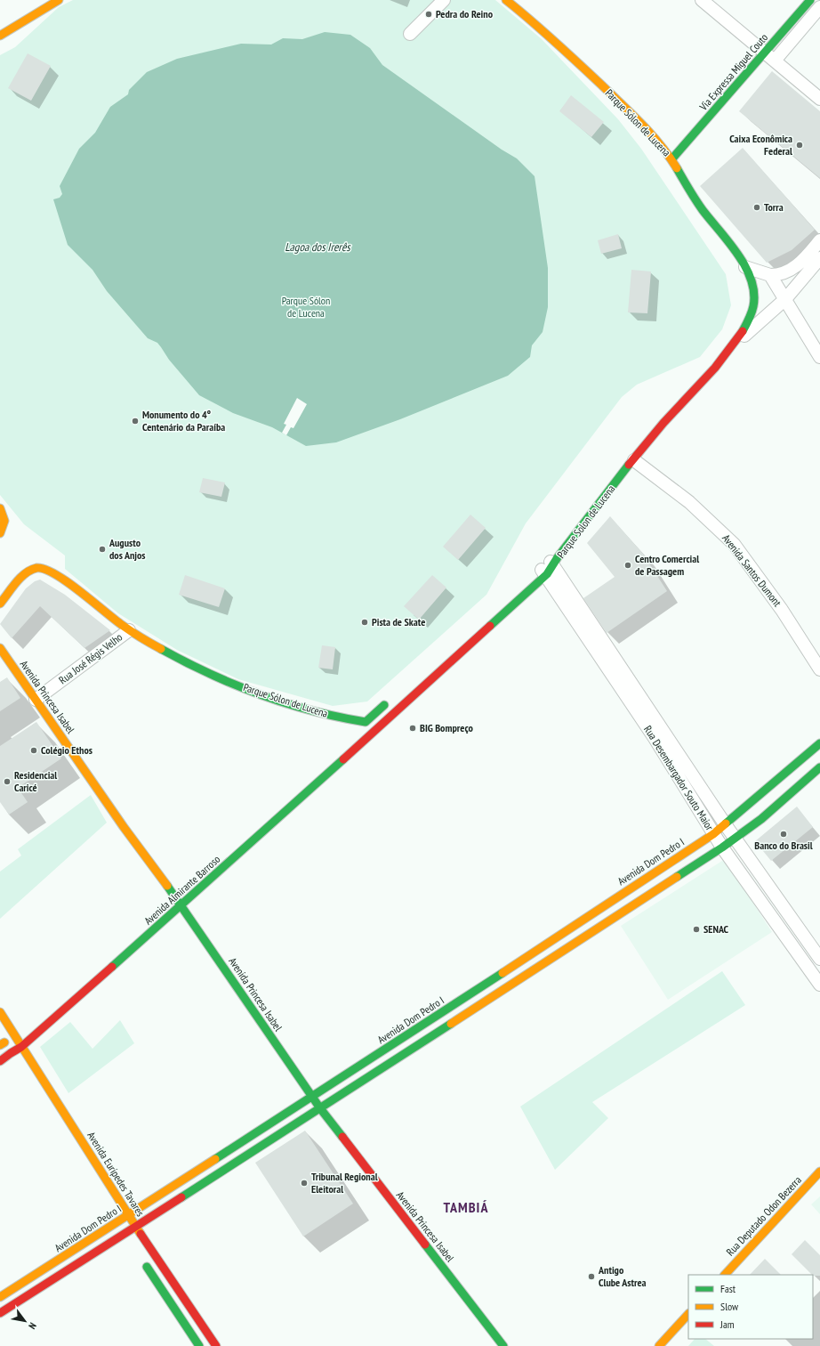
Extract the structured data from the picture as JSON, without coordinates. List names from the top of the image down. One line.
{"streets":{"main road":["Via Expressa Miguel Couto","Parque Sólon de Lucena","Parque Solon de Lucena","Avenida Princesa Isabel","Avenida Dom Pedro I","Avenida Almirante Barroso","Avenida Eurípedes Tavares","Rua Deputado Odon Bezerra"],"street":["Avenida Santos Dumont","Rua José Régis Velho","Rua Desembargador Souto Maior"]},"crossings":[["Via Expressa Miguel Couto","Parque Sólon de Lucena"],["Parque Sólon de Lucena","Parque Solon de Lucena"],["Parque Sólon de Lucena","Rua José Régis Velho"],["Parque Solon de Lucena","Avenida Santos Dumont"],["Parque Solon de Lucena","Rua Desembargador Souto Maior"],["Parque Solon de Lucena","Avenida Almirante Barroso"],["Rua José Régis Velho","Avenida Princesa Isabel"],["Avenida Princesa Isabel","Avenida Dom Pedro I"],["Avenida Princesa Isabel","Avenida Almirante Barroso"],["Rua Desembargador Souto Maior","Avenida Dom Pedro I"],["Avenida Dom Pedro I","Avenida Eurípedes Tavares"],["Avenida Almirante Barroso","Avenida Eurípedes Tavares"]],"districts":["TAMBIÁ"],"water":["Lagoa dos Irerês"],"parks":["Parque Sólon de Lucena"],"places":["Pedra do Reino","Caixa Econômica Federal","Torra","Monumento do 4º Centenário da Paraíba","Augusto dos Anjos","Centro Comercial de Passagem","Pista de Skate","BIG Bompreço","Colégio Ethos","Residencial Caricé","Banco do Brasil","SENAC","Tribunal Regional Eleitoral","Antigo Clube Astrea"],"legend":["Fast","Slow","Jam"],"north":"bottom right"}
